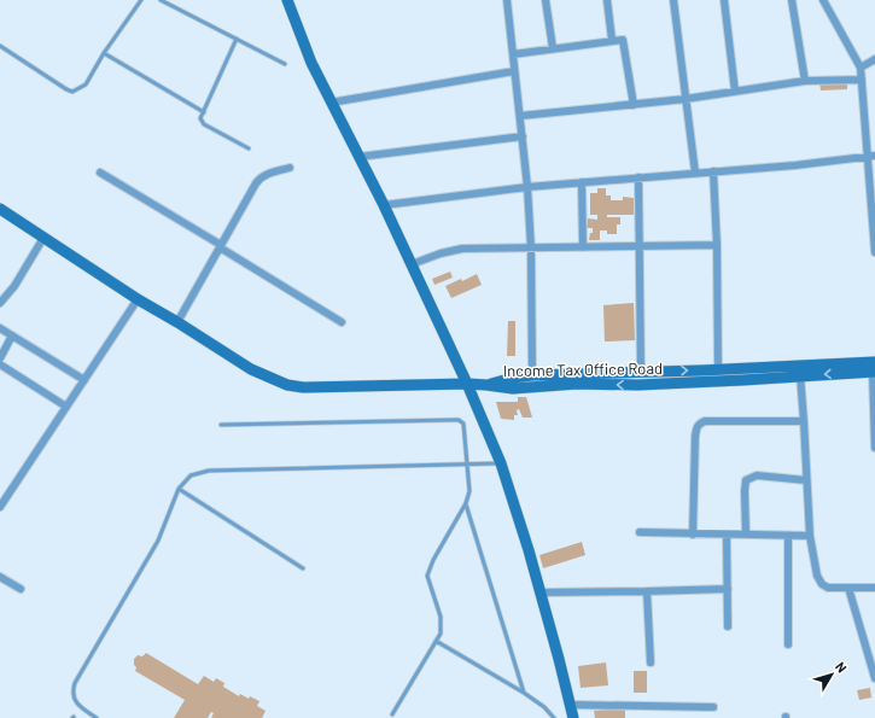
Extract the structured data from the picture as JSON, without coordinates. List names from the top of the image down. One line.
{"streets":{"main road":["Income Tax Office Road"]},"north":"top right"}
